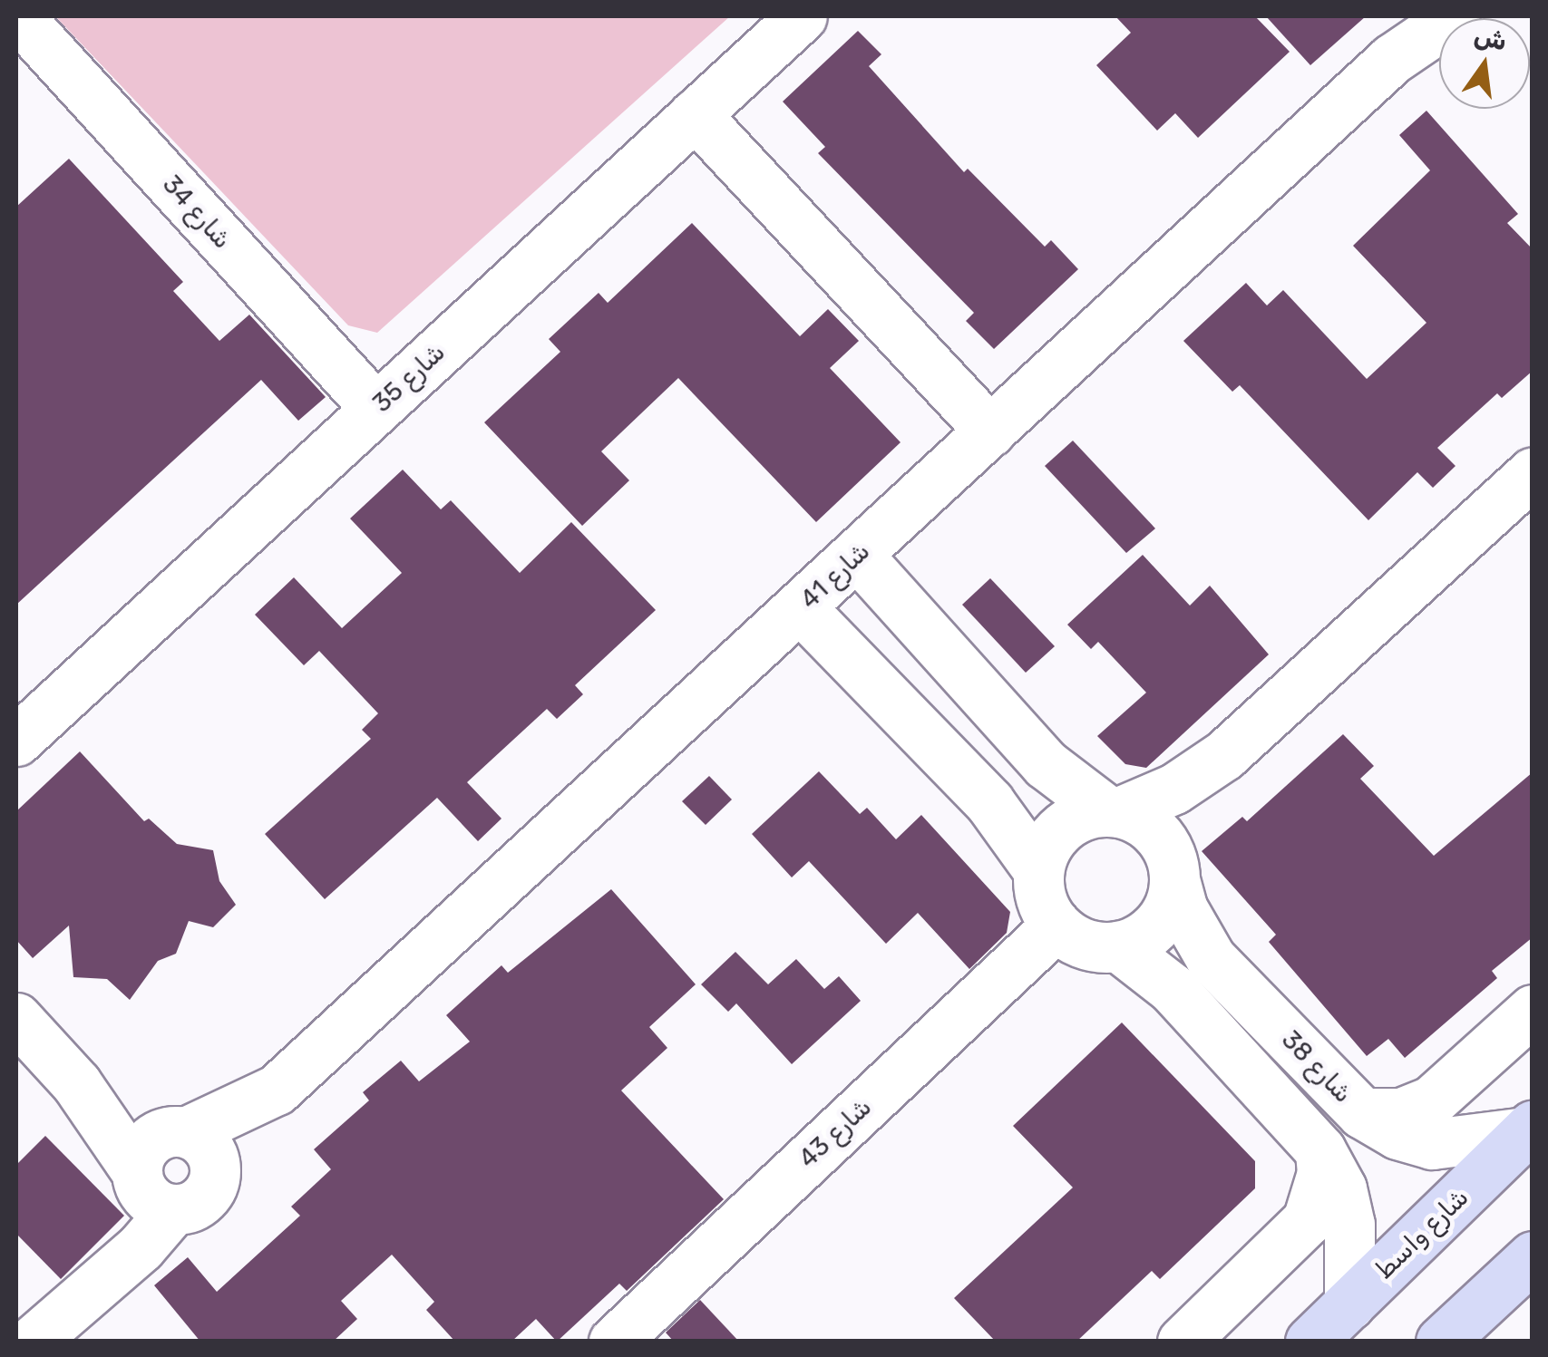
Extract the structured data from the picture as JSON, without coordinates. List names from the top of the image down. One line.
{"streets":{"main road":["شارع واسط"],"street":["شارع 34","شارع 35","شارع 41","شارع 38","شارع 43"]},"crossings":[["شارع 34","شارع 35"],["شارع 38","شارع 43"],["شارع 38","شارع واسط"]],"north":"top"}
